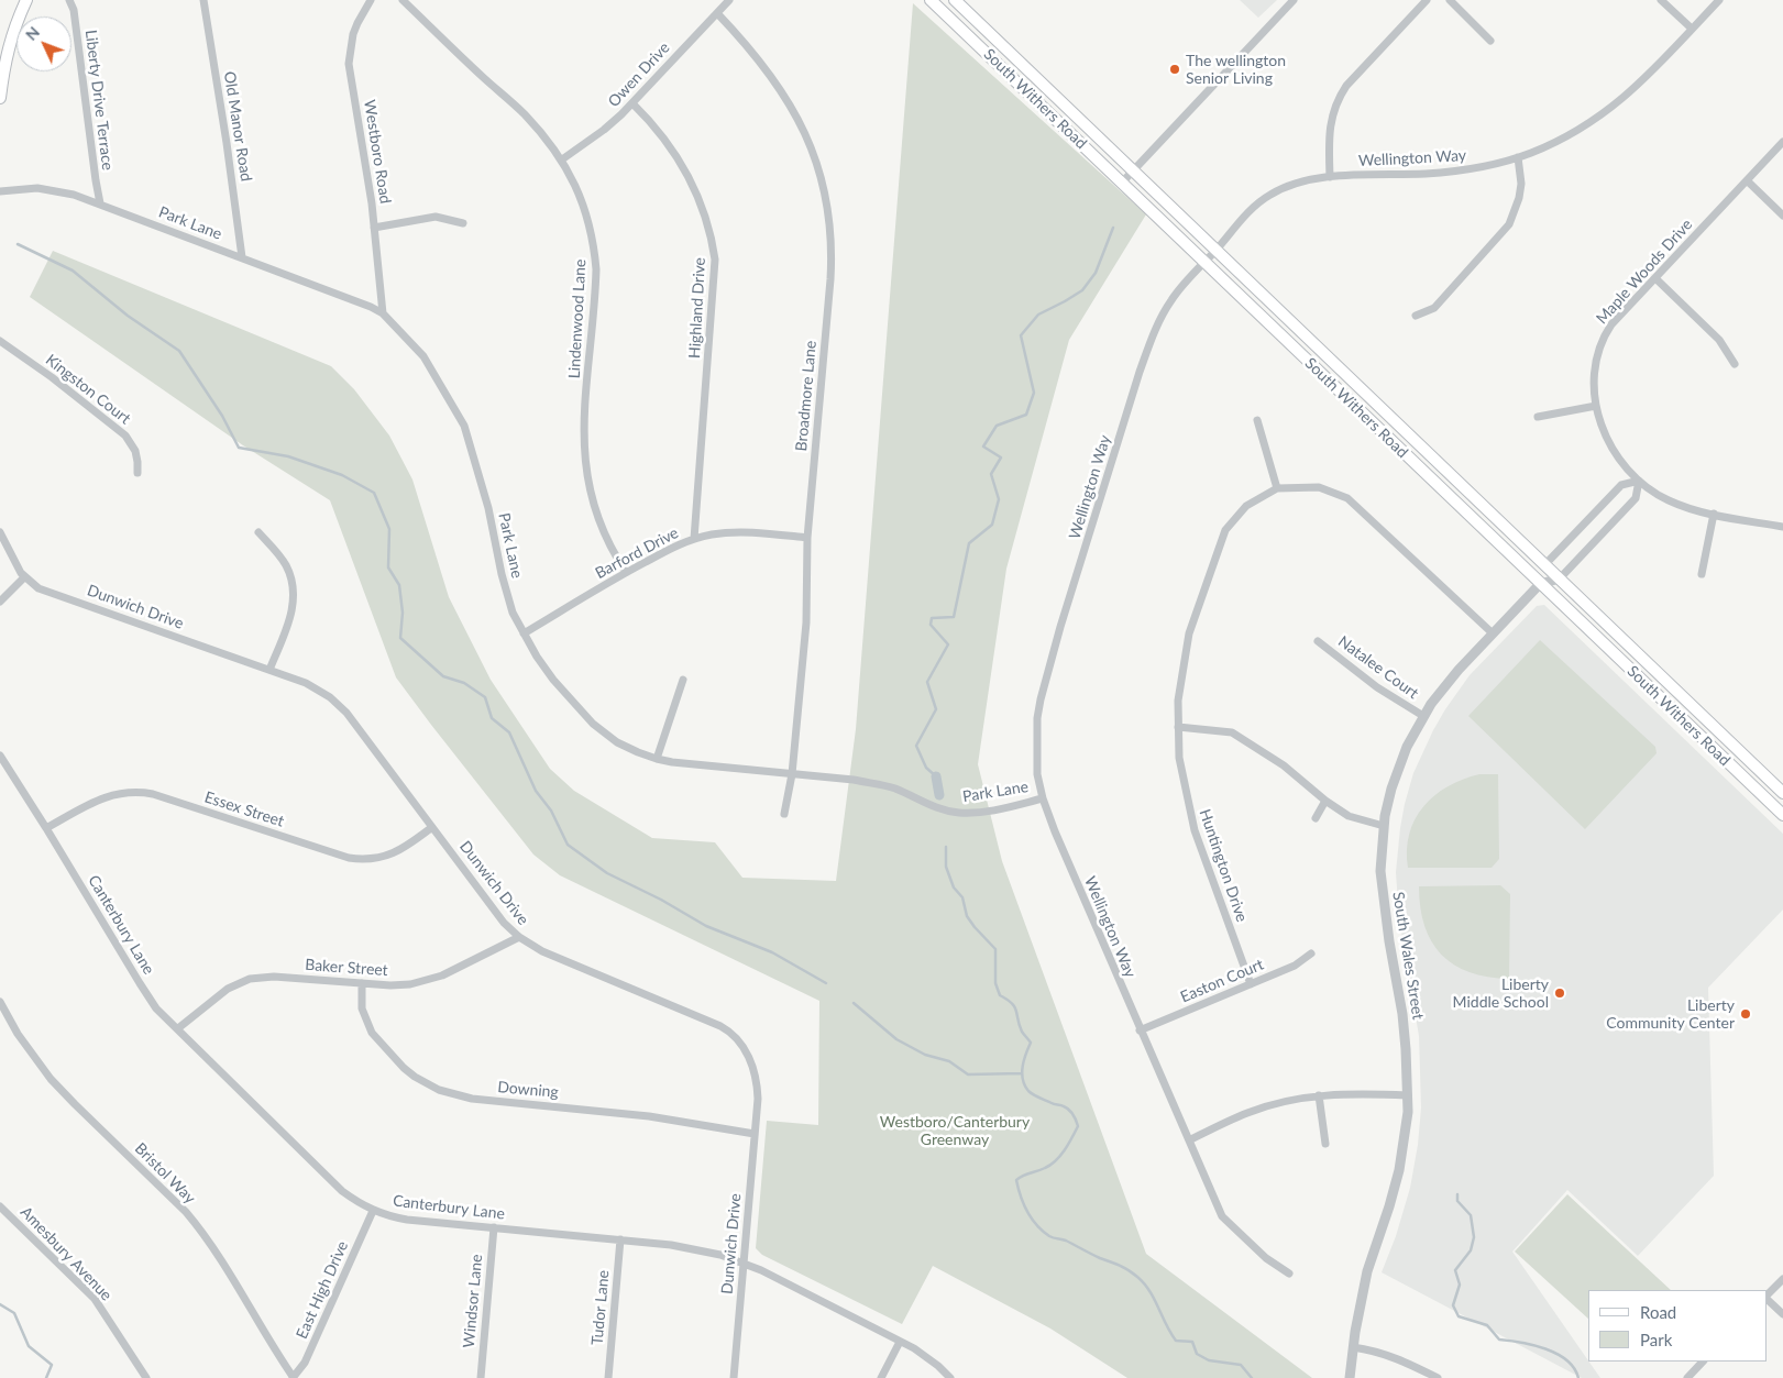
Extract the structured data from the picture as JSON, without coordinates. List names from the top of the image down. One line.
{"streets":{"main road":["South Withers Road"],"street":["Owen Drive","Liberty Drive Terrace","Old Manor Road","Westboro Road","Wellington Way","Park Lane","Maple Woods Drive","Highland Drive","Lindenwood Lane","Kingston Court","Broadmore Lane","Barford Drive","Dunwich Drive","Natalee Court","Essex Street","Huntington Drive","Canterbury Lane","South Wales Street","Baker Street","Easton Court","Downing","Bristol Way","Amesbury Avenue","East High Drive","Windsor Lane","Tudor Lane"]},"crossings":[["Owen Drive","Highland Drive"],["Owen Drive","Lindenwood Lane"],["Owen Drive","Broadmore Lane"],["South Withers Road","Wellington Way"],["South Withers Road","South Wales Street"],["Liberty Drive Terrace","Park Lane"],["Old Manor Road","Park Lane"],["Westboro Road","Park Lane"],["Wellington Way","Park Lane"],["Wellington Way","Easton Court"],["Park Lane","Broadmore Lane"],["Park Lane","Barford Drive"],["Highland Drive","Barford Drive"],["Lindenwood Lane","Barford Drive"],["Broadmore Lane","Barford Drive"],["Dunwich Drive","Essex Street"],["Dunwich Drive","Canterbury Lane"],["Dunwich Drive","Baker Street"],["Dunwich Drive","Downing"],["Natalee Court","South Wales Street"],["Essex Street","Canterbury Lane"],["Huntington Drive","South Wales Street"],["Huntington Drive","Easton Court"],["Canterbury Lane","Baker Street"],["Canterbury Lane","East High Drive"],["Canterbury Lane","Windsor Lane"],["Canterbury Lane","Tudor Lane"],["Baker Street","Downing"],["Bristol Way","East High Drive"]],"parks":["Westboro/Canterbury Greenway"],"places":["The wellington Senior Living","Liberty Middle School","Liberty Community Center"],"legend":["Road","Park"],"north":"top left"}
